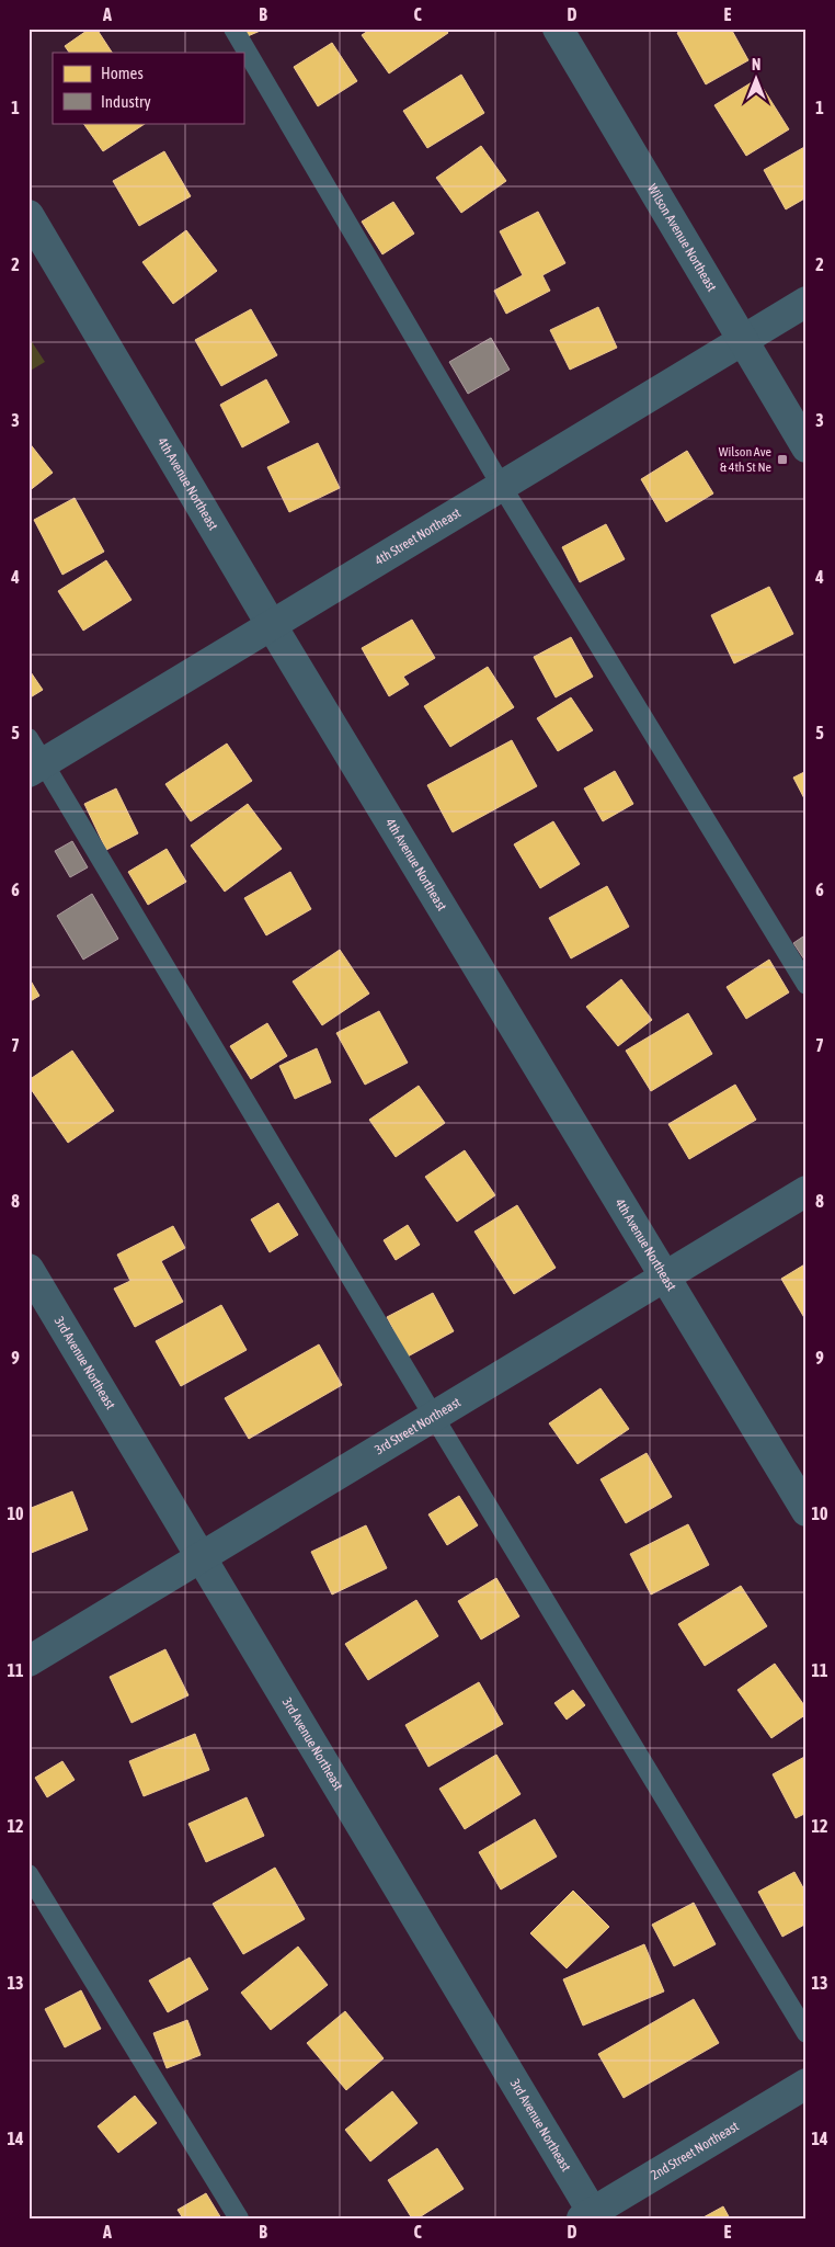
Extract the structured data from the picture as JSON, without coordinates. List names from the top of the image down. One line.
{"streets":{"street":["Wilson Avenue Northeast","4th Avenue Northeast","4th Street Northeast","3rd Avenue Northeast","3rd Street Northeast","2nd Street Northeast"]},"crossings":[["Wilson Avenue Northeast","4th Street Northeast"],["4th Avenue Northeast","4th Street Northeast"],["4th Avenue Northeast","3rd Street Northeast"],["3rd Avenue Northeast","3rd Street Northeast"],["3rd Avenue Northeast","2nd Street Northeast"]],"places":{"transit":["Wilson Ave & 4th St Ne"]},"legend":["Homes","Industry"],"north":"top","grid":{"columns":["A","B","C","D","E"],"rows":["1","2","3","4","5","6","7","8","9","10","11","12","13","14"]}}
